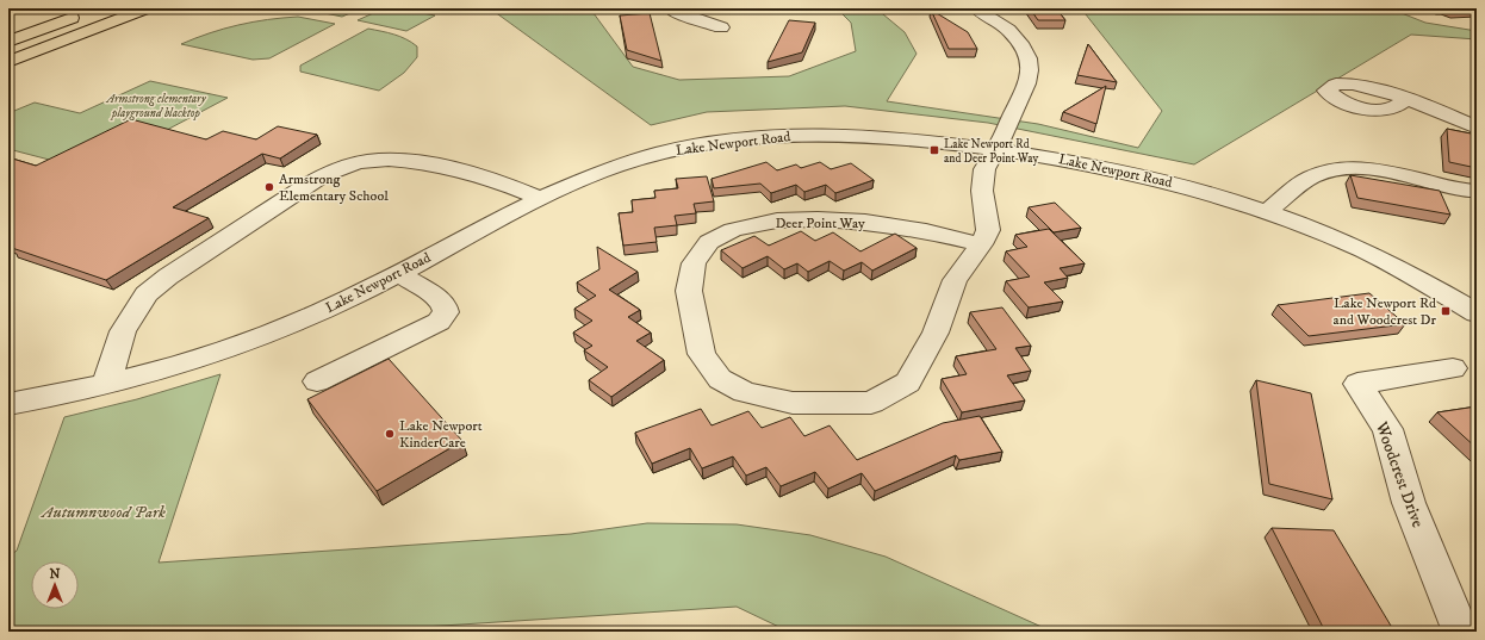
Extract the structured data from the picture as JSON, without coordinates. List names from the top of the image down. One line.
{"streets":{"street":["Lake Newport Road","Deer Point Way","Woodcrest Drive"]},"crossings":[["Lake Newport Road","Deer Point Way"]],"parks":["Armstrong elementary playground blacktop","Autumnwood Park"],"places":{"transit":["Lake Newport Rd and Deer Point Way","Lake Newport Rd and Woodcrest Dr"],"other":["Armstrong Elementary School","Lake Newport KinderCare"]},"north":"top"}
